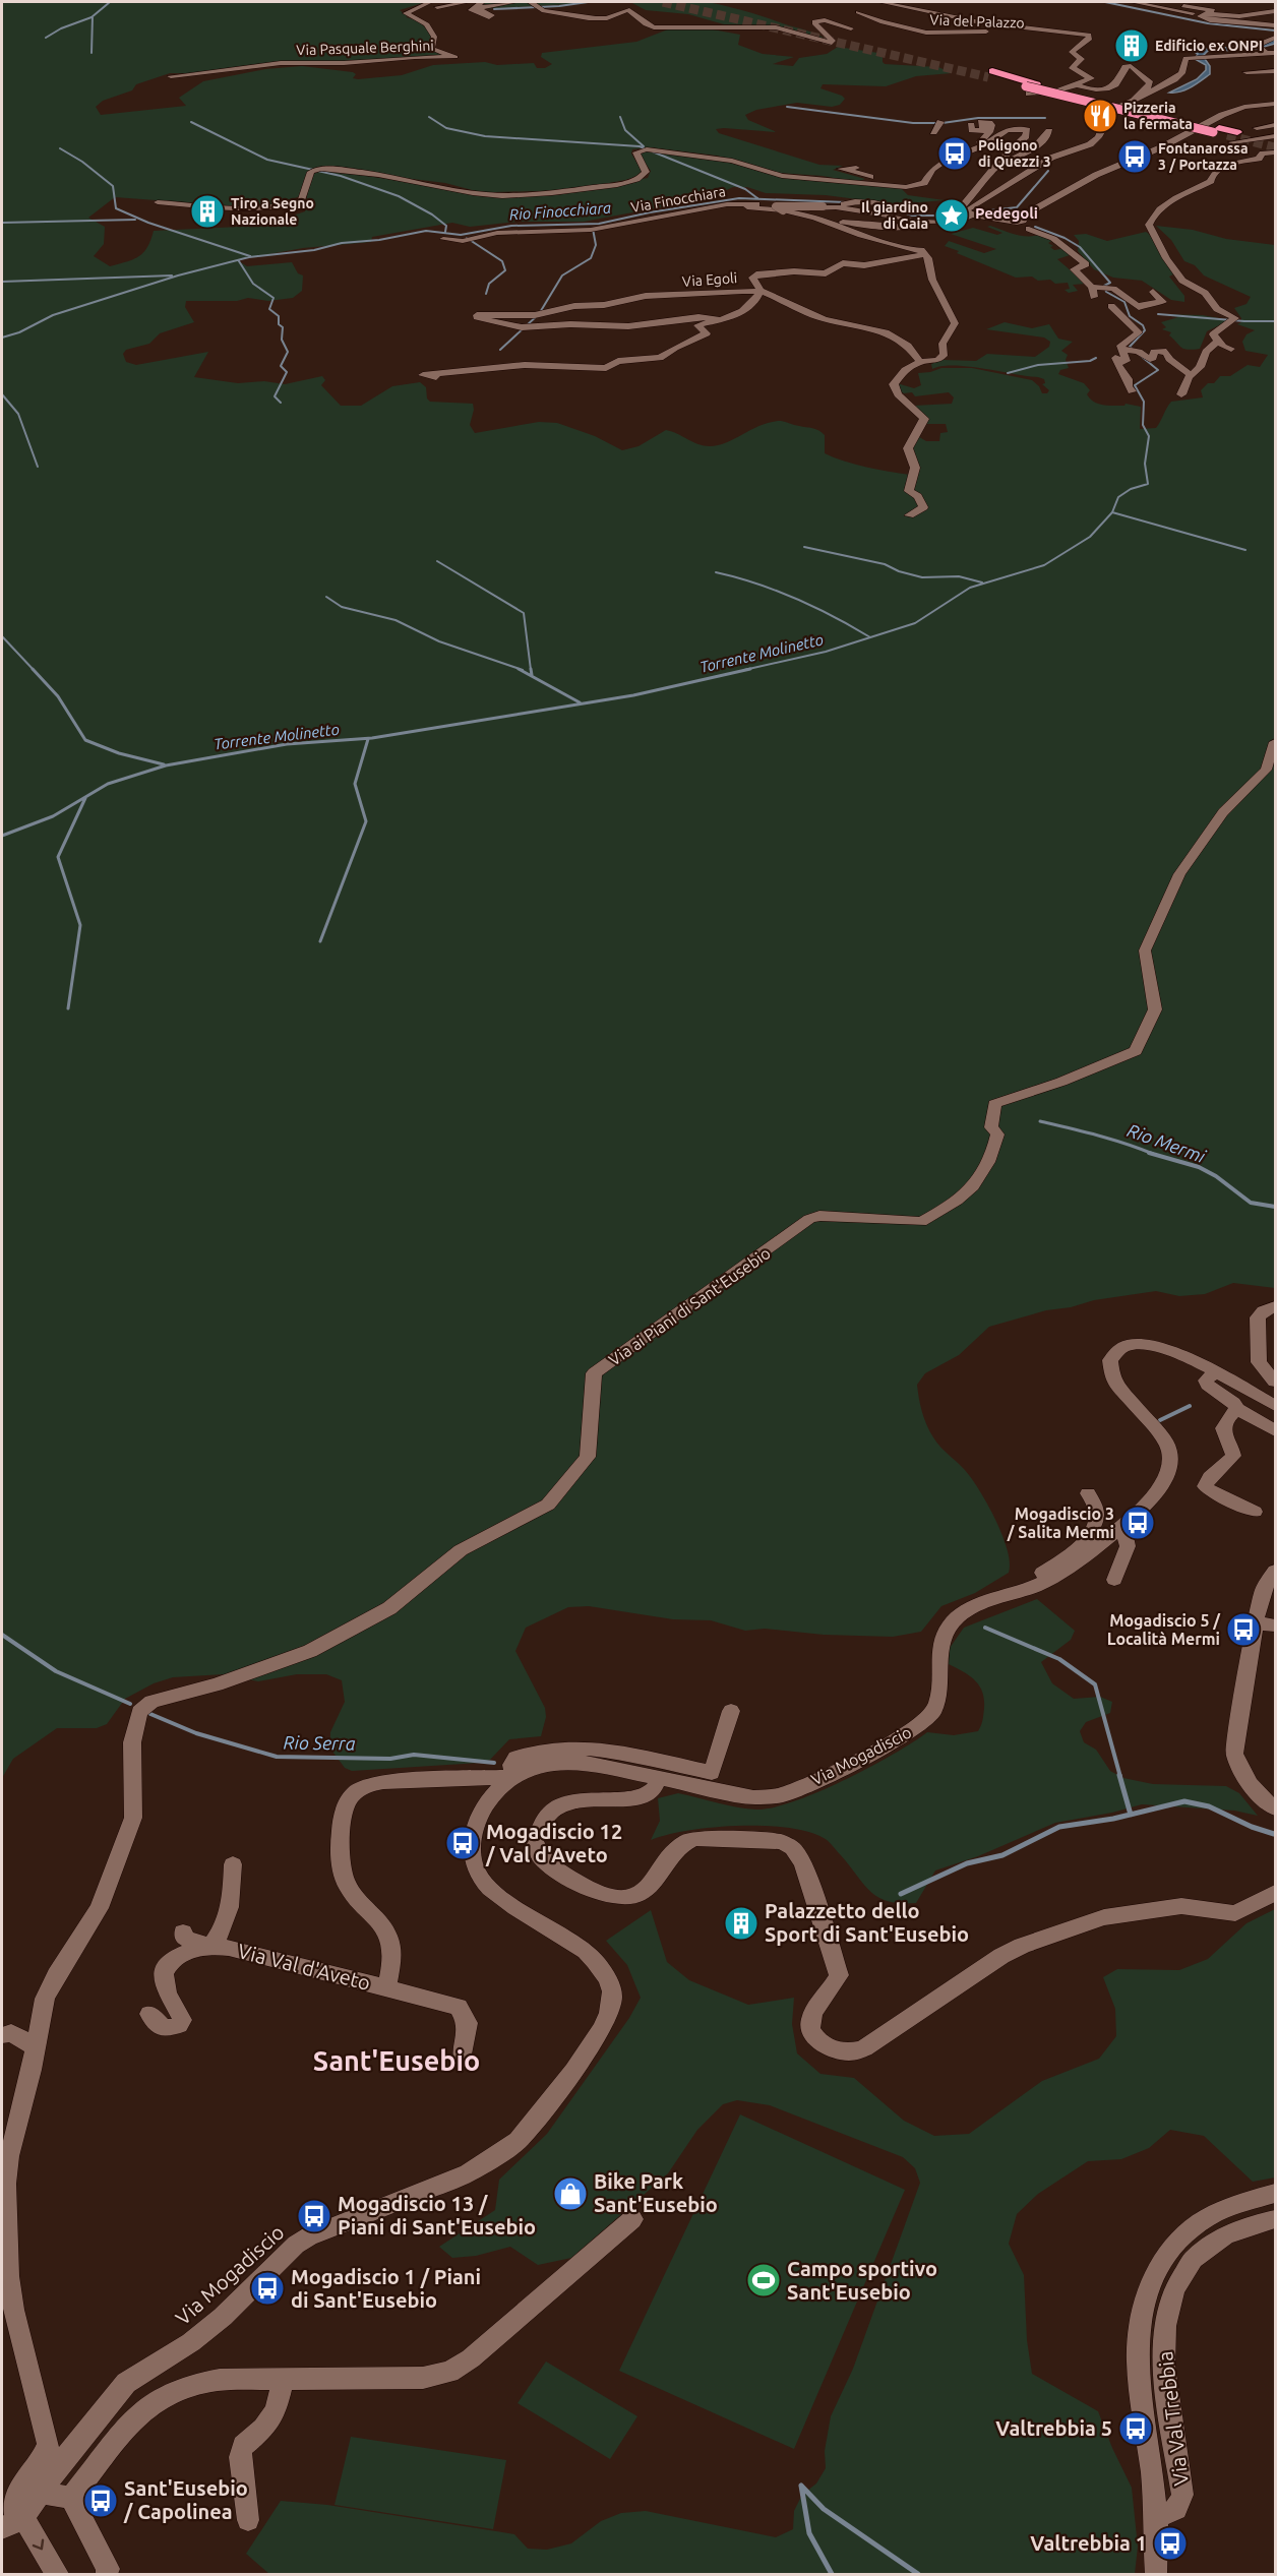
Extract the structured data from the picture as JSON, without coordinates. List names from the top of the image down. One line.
{"streets":{"street":["Via del Palazzo","Via Pasquale Berghini","Via Finocchiara","Via Egoli","Via ai Piani di Sant'Eusebio","Via Mogadiscio","Via Val d'Aveto","Via Val Trebbia"]},"crossings":[["Via ai Piani di Sant'Eusebio","Via Mogadiscio"],["Via Mogadiscio","Via Val d'Aveto"]],"districts":["Pedegoli","Sant'Eusebio"],"water":["Rio Finocchiara","Torrente Molinetto","Rio Mermi","Rio Serra"],"places":{"building":["Edificio ex ONPI","Tiro a Segno Nazionale","Palazzetto dello Sport di Sant'Eusebio"],"restaurant":["Pizzeria la fermata"],"bus stop":["Poligono di Quezzi 3","Fontanarossa 3 / Portazza","Mogadiscio 3 / Salita Mermi","Mogadiscio 5 / Località Mermi","Mogadiscio 12 / Val d'Aveto","Mogadiscio 13 / Piani di Sant'Eusebio","Mogadiscio 1 / Piani di Sant'Eusebio","Valtrebbia 5","Sant'Eusebio / Capolinea","Valtrebbia 1"],"place":["Il giardino di Gaia"],"shop":["Bike Park Sant'Eusebio"],"sports":["Campo sportivo Sant'Eusebio"]}}
